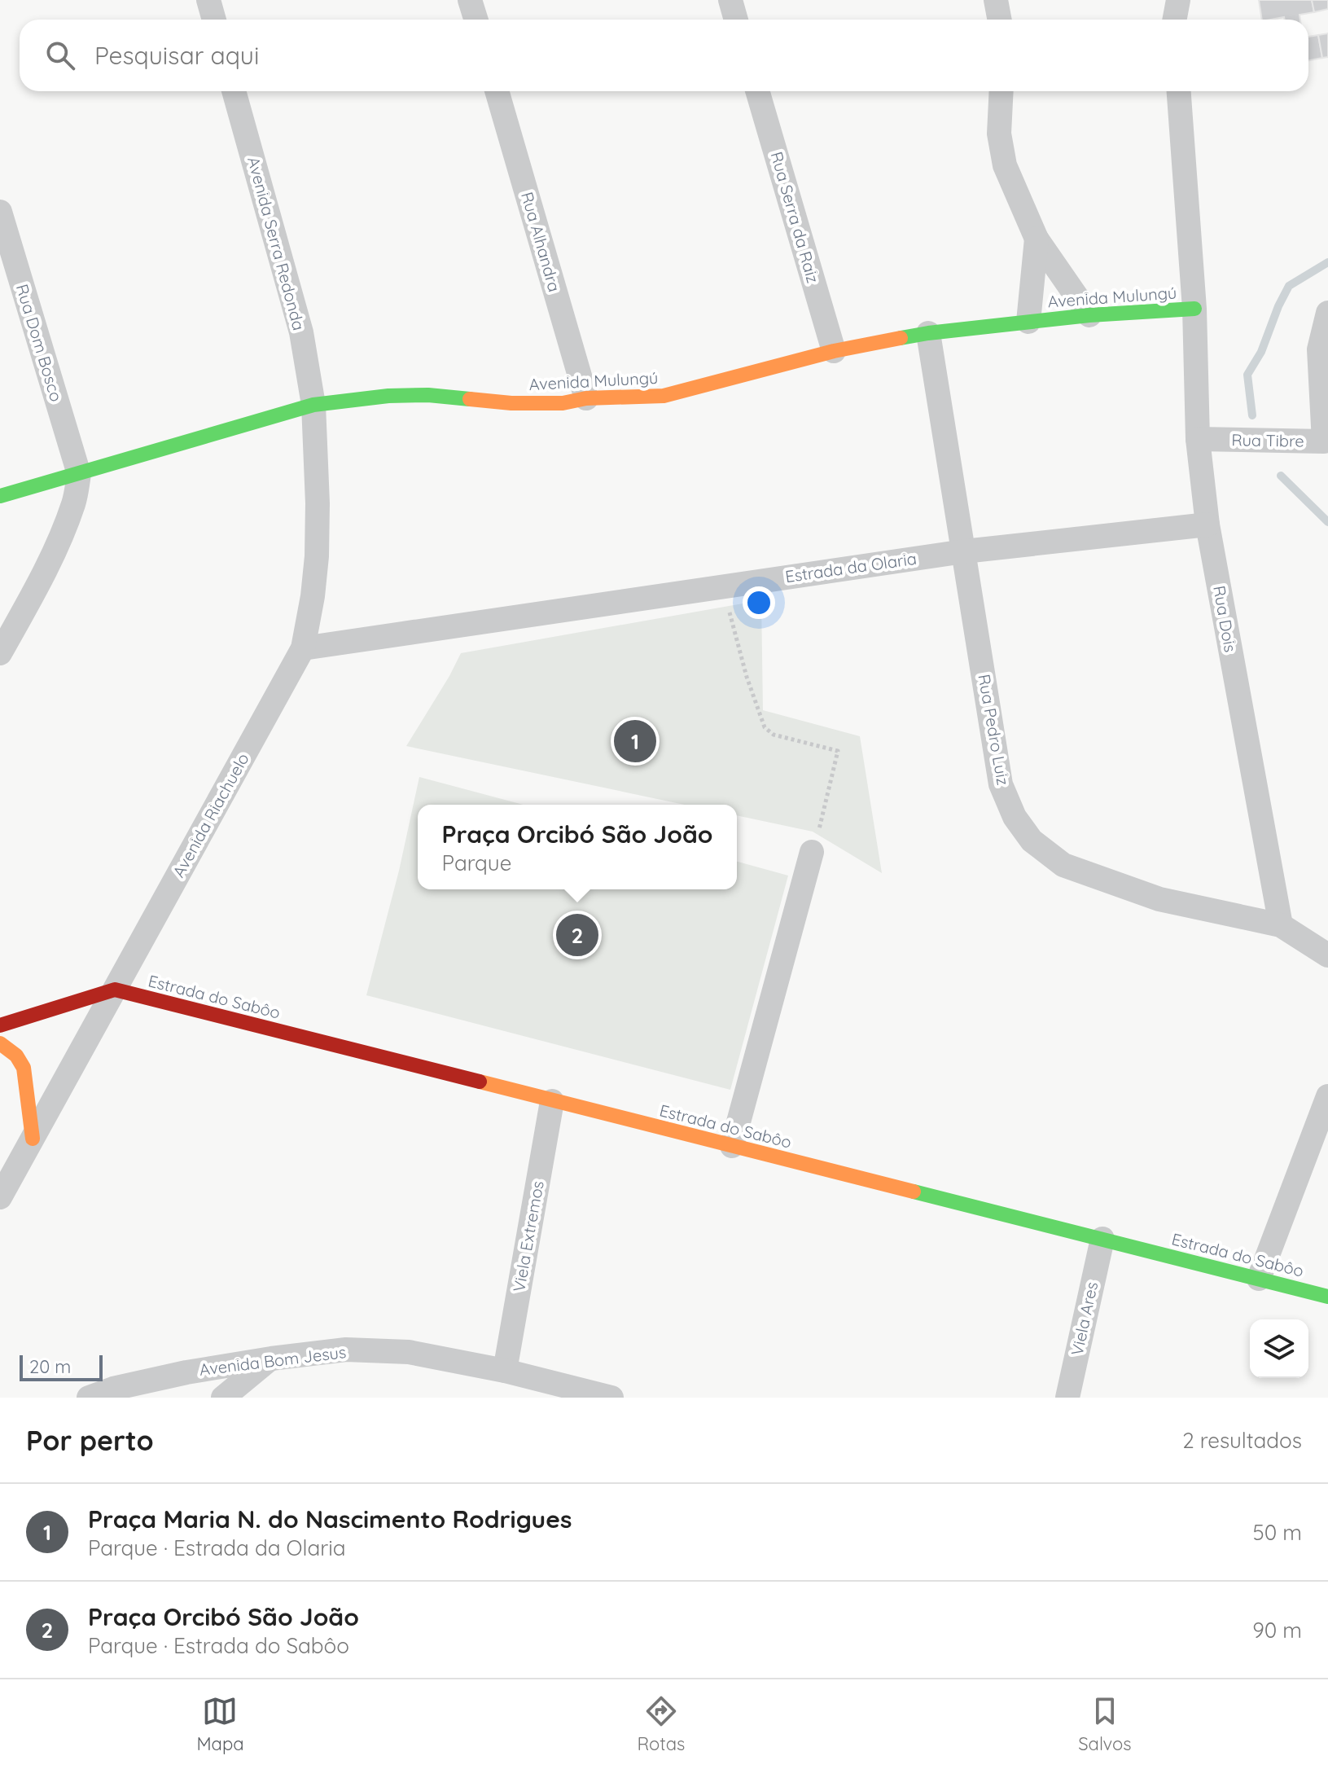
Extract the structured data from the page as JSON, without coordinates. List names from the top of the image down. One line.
{"streets":{"street":["Rua Serra da Raiz","Rua Alhandra","Avenida Serra Redonda","Avenida Mulungú","Rua Dom Bosco","Rua Tibre","Estrada da Olaria","Rua Dois","Rua Pedro Luiz","Avenida Riachuelo","Estrada do Sabôo","Viela Extremos","Viela Ares","Avenida Bom Jesus"]},"crossings":[["Rua Serra da Raiz","Avenida Mulungú"],["Rua Alhandra","Avenida Mulungú"],["Avenida Serra Redonda","Avenida Mulungú"],["Avenida Serra Redonda","Avenida Riachuelo"],["Avenida Mulungú","Rua Dom Bosco"],["Avenida Mulungú","Rua Dois"],["Avenida Mulungú","Rua Pedro Luiz"],["Avenida Mulungú","Avenida Riachuelo"],["Rua Tibre","Rua Dois"],["Estrada da Olaria","Rua Dois"],["Estrada da Olaria","Rua Pedro Luiz"],["Estrada da Olaria","Avenida Riachuelo"],["Rua Dois","Rua Pedro Luiz"],["Avenida Riachuelo","Estrada do Sabôo"],["Estrada do Sabôo","Viela Extremos"],["Estrada do Sabôo","Viela Ares"],["Viela Extremos","Avenida Bom Jesus"]],"scale_bar":"20 m","page":{"search":"Pesquisar aqui","pins":["1","2"],"popup":["Praça Orcibó São João","Parque"],"scale":"20 m","heading":["Por perto","2 resultados"],"list":[{"mark":"1","name":"Praça Maria N. do Nascimento Rodrigues","note":"Parque · Estrada da Olaria","value":"50 m"},{"mark":"2","name":"Praça Orcibó São João","note":"Parque · Estrada do Sabôo","value":"90 m"}],"nav":["Mapa","Rotas","Salvos"]}}
